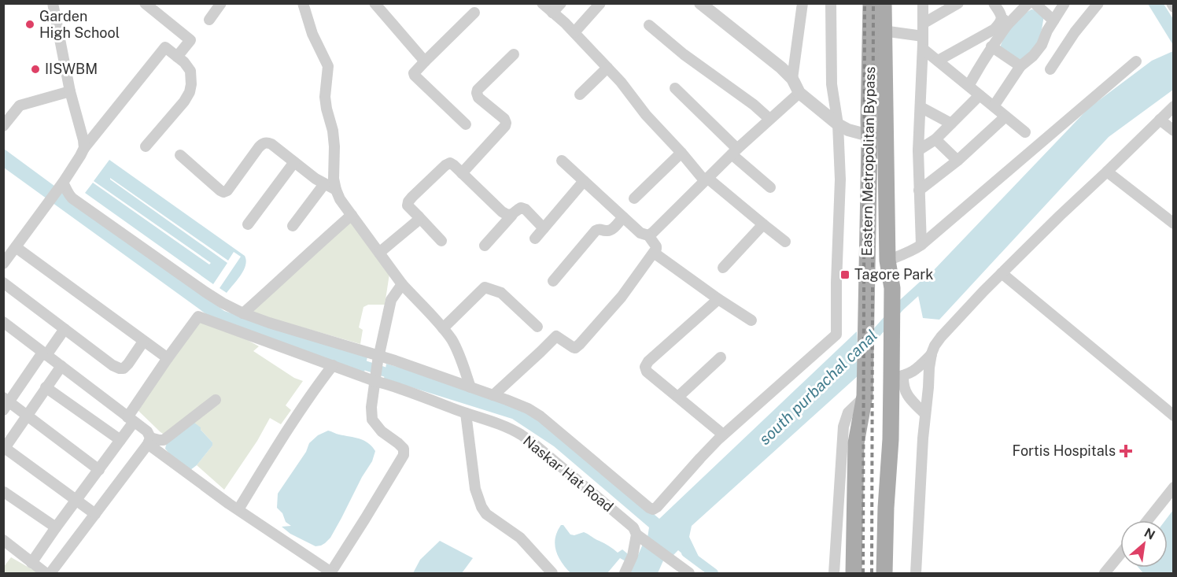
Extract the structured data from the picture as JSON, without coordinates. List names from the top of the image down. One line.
{"streets":{"main road":["Eastern Metropolitan Bypass"],"street":["Naskar Hat Road"]},"water":["south purbachal canal"],"places":{"other":["Garden High School","IISWBM"],"transit":["Tagore Park"],"health":["Fortis Hospitals"]},"north":"top right"}
